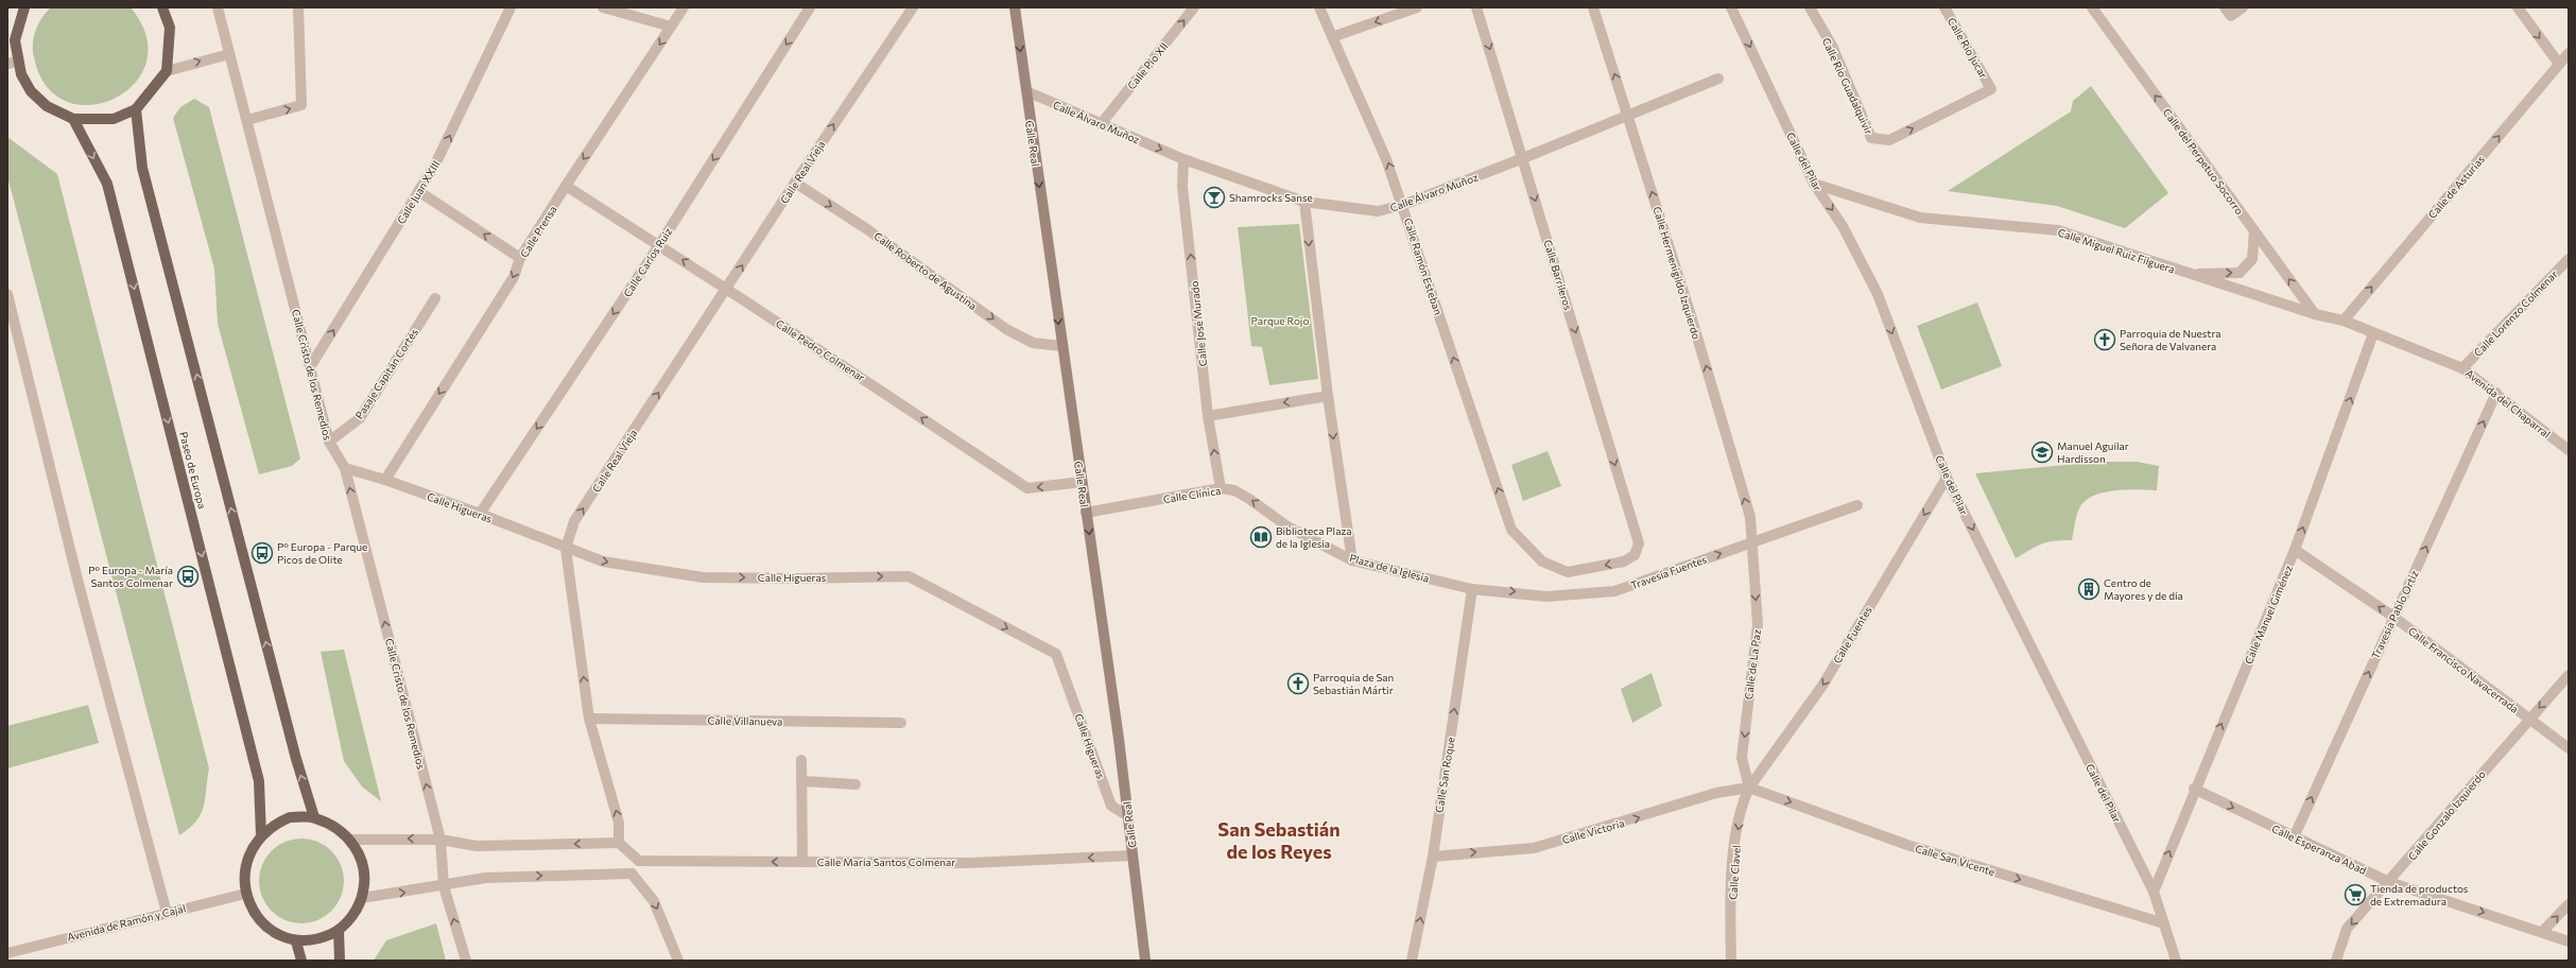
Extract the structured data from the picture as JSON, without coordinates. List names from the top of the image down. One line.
{"streets":{"main road":["Paseo de Europa"],"street":["Calle Río Júcar","Calle Pío XII","Calle Río Guadalquivir","Calle Álvaro Muñoz","Calle Real","Calle del Pilar","Calle del Perpetuo Socorro","Calle Real Vieja","Calle de Asturias","Calle Juan XXIII","Calle Prensa","Calle Miguel Ruiz Filguera","Calle Carlos Ruiz","Calle Ramón Esteban","Calle Roberto de Agustina","Calle Hermenigildo Izquierdo","Calle Barrileros","Calle Lorenzo Colmenar","Calle José Murado","Calle Pedro Colmenar","Pasaje Capitán Cortés","Calle Cristo de los Remedios","Avenida del Chaparral","Calle Clínica","Calle Higueras","Plaza de la Iglesia","Travesía Fuentes","Calle Manuel Giménez","Travesía Pablo Ortiz","Calle Fuentes","Calle de La Paz","Calle Francisco Navacerrada","Calle Villanueva","Calle San Roque","Calle Gonzalo Izquierdo","Calle Victoria","Calle Esperanza Abad","Calle San Vicente","Calle María Santos Colmenar","Calle Clavel","Avenida de Ramón y Cajal"]},"crossings":[["Calle Río Júcar","Calle Río Guadalquivir"],["Calle Pío XII","Calle Álvaro Muñoz"],["Calle Álvaro Muñoz","Calle Real"],["Calle Álvaro Muñoz","Calle Ramón Esteban"],["Calle Álvaro Muñoz","Calle Hermenigildo Izquierdo"],["Calle Álvaro Muñoz","Calle Barrileros"],["Calle Álvaro Muñoz","Calle José Murado"],["Calle Real","Calle Roberto de Agustina"],["Calle Real","Calle Pedro Colmenar"],["Calle Real","Calle Clínica"],["Calle Real","Calle Higueras"],["Calle Real","Calle María Santos Colmenar"],["Calle del Pilar","Calle Miguel Ruiz Filguera"],["Calle del Pilar","Calle Manuel Giménez"],["Calle del Pilar","Calle Fuentes"],["Calle del Pilar","Calle San Vicente"],["Calle del Perpetuo Socorro","Calle Miguel Ruiz Filguera"],["Calle Real Vieja","Calle Roberto de Agustina"],["Calle Real Vieja","Calle Pedro Colmenar"],["Calle Real Vieja","Calle Higueras"],["Calle Real Vieja","Calle Villanueva"],["Calle de Asturias","Calle Miguel Ruiz Filguera"],["Calle de Asturias","Avenida del Chaparral"],["Calle Juan XXIII","Calle Cristo de los Remedios"],["Calle Prensa","Calle Pedro Colmenar"],["Calle Prensa","Calle Higueras"],["Calle Miguel Ruiz Filguera","Avenida del Chaparral"],["Calle Carlos Ruiz","Calle Pedro Colmenar"],["Calle Carlos Ruiz","Calle Higueras"],["Calle Ramón Esteban","Calle Barrileros"],["Calle Hermenigildo Izquierdo","Travesía Fuentes"],["Calle Hermenigildo Izquierdo","Calle de La Paz"],["Calle Lorenzo Colmenar","Avenida del Chaparral"],["Calle José Murado","Calle Clínica"],["Pasaje Capitán Cortés","Calle Cristo de los Remedios"],["Calle Cristo de los Remedios","Calle Higueras"],["Avenida del Chaparral","Calle Manuel Giménez"],["Avenida del Chaparral","Travesía Pablo Ortiz"],["Paseo de Europa","Avenida de Ramón y Cajal"],["Calle Clínica","Plaza de la Iglesia"],["Plaza de la Iglesia","Travesía Fuentes"],["Plaza de la Iglesia","Calle San Roque"],["Travesía Fuentes","Calle de La Paz"],["Travesía Fuentes","Calle San Roque"],["Calle Manuel Giménez","Calle Francisco Navacerrada"],["Calle Manuel Giménez","Calle Esperanza Abad"],["Travesía Pablo Ortiz","Calle Francisco Navacerrada"],["Travesía Pablo Ortiz","Calle Esperanza Abad"],["Calle Fuentes","Calle de La Paz"],["Calle Fuentes","Calle Victoria"],["Calle Fuentes","Calle San Vicente"],["Calle Fuentes","Calle Clavel"],["Calle de La Paz","Calle Victoria"],["Calle de La Paz","Calle San Vicente"],["Calle de La Paz","Calle Clavel"],["Calle Francisco Navacerrada","Calle Gonzalo Izquierdo"],["Calle San Roque","Calle Victoria"],["Calle Gonzalo Izquierdo","Calle Esperanza Abad"],["Calle Victoria","Calle San Vicente"],["Calle Victoria","Calle Clavel"],["Calle San Vicente","Calle Clavel"]],"one_way":["Calle Pío XII","Calle Real","Calle del Pilar","Calle del Perpetuo Socorro","Calle Real Vieja","Calle de Asturias","Calle Juan XXIII","Calle Prensa","Calle Carlos Ruiz","Calle Ramón Esteban","Calle Roberto de Agustina","Calle Hermenigildo Izquierdo","Calle José Murado","Calle Pedro Colmenar","Calle Cristo de los Remedios","Calle Clínica","Calle Higueras","Travesía Fuentes","Calle Manuel Giménez","Travesía Pablo Ortiz","Calle Fuentes","Calle de La Paz","Calle Francisco Navacerrada","Calle San Roque","Calle Gonzalo Izquierdo","Calle Victoria","Calle Esperanza Abad","Calle San Vicente","Calle María Santos Colmenar","Calle Clavel"],"districts":["San Sebastián de los Reyes"],"parks":["Parque Rojo"],"places":{"bar":["Shamrocks Sanse"],"church":["Parroquia de Nuestra Señora de Valvanera","Parroquia de San Sebastián Mártir"],"school or university":["Manuel Aguilar Hardisson"],"library":["Biblioteca Plaza de la Iglesia"],"bus stop":["Pº Europa - Parque Picos de Olite","Pº Europa - María Santos Colmenar"],"building":["Centro de Mayores y de día"],"supermarket":["Tienda de productos de Extremadura"]}}
